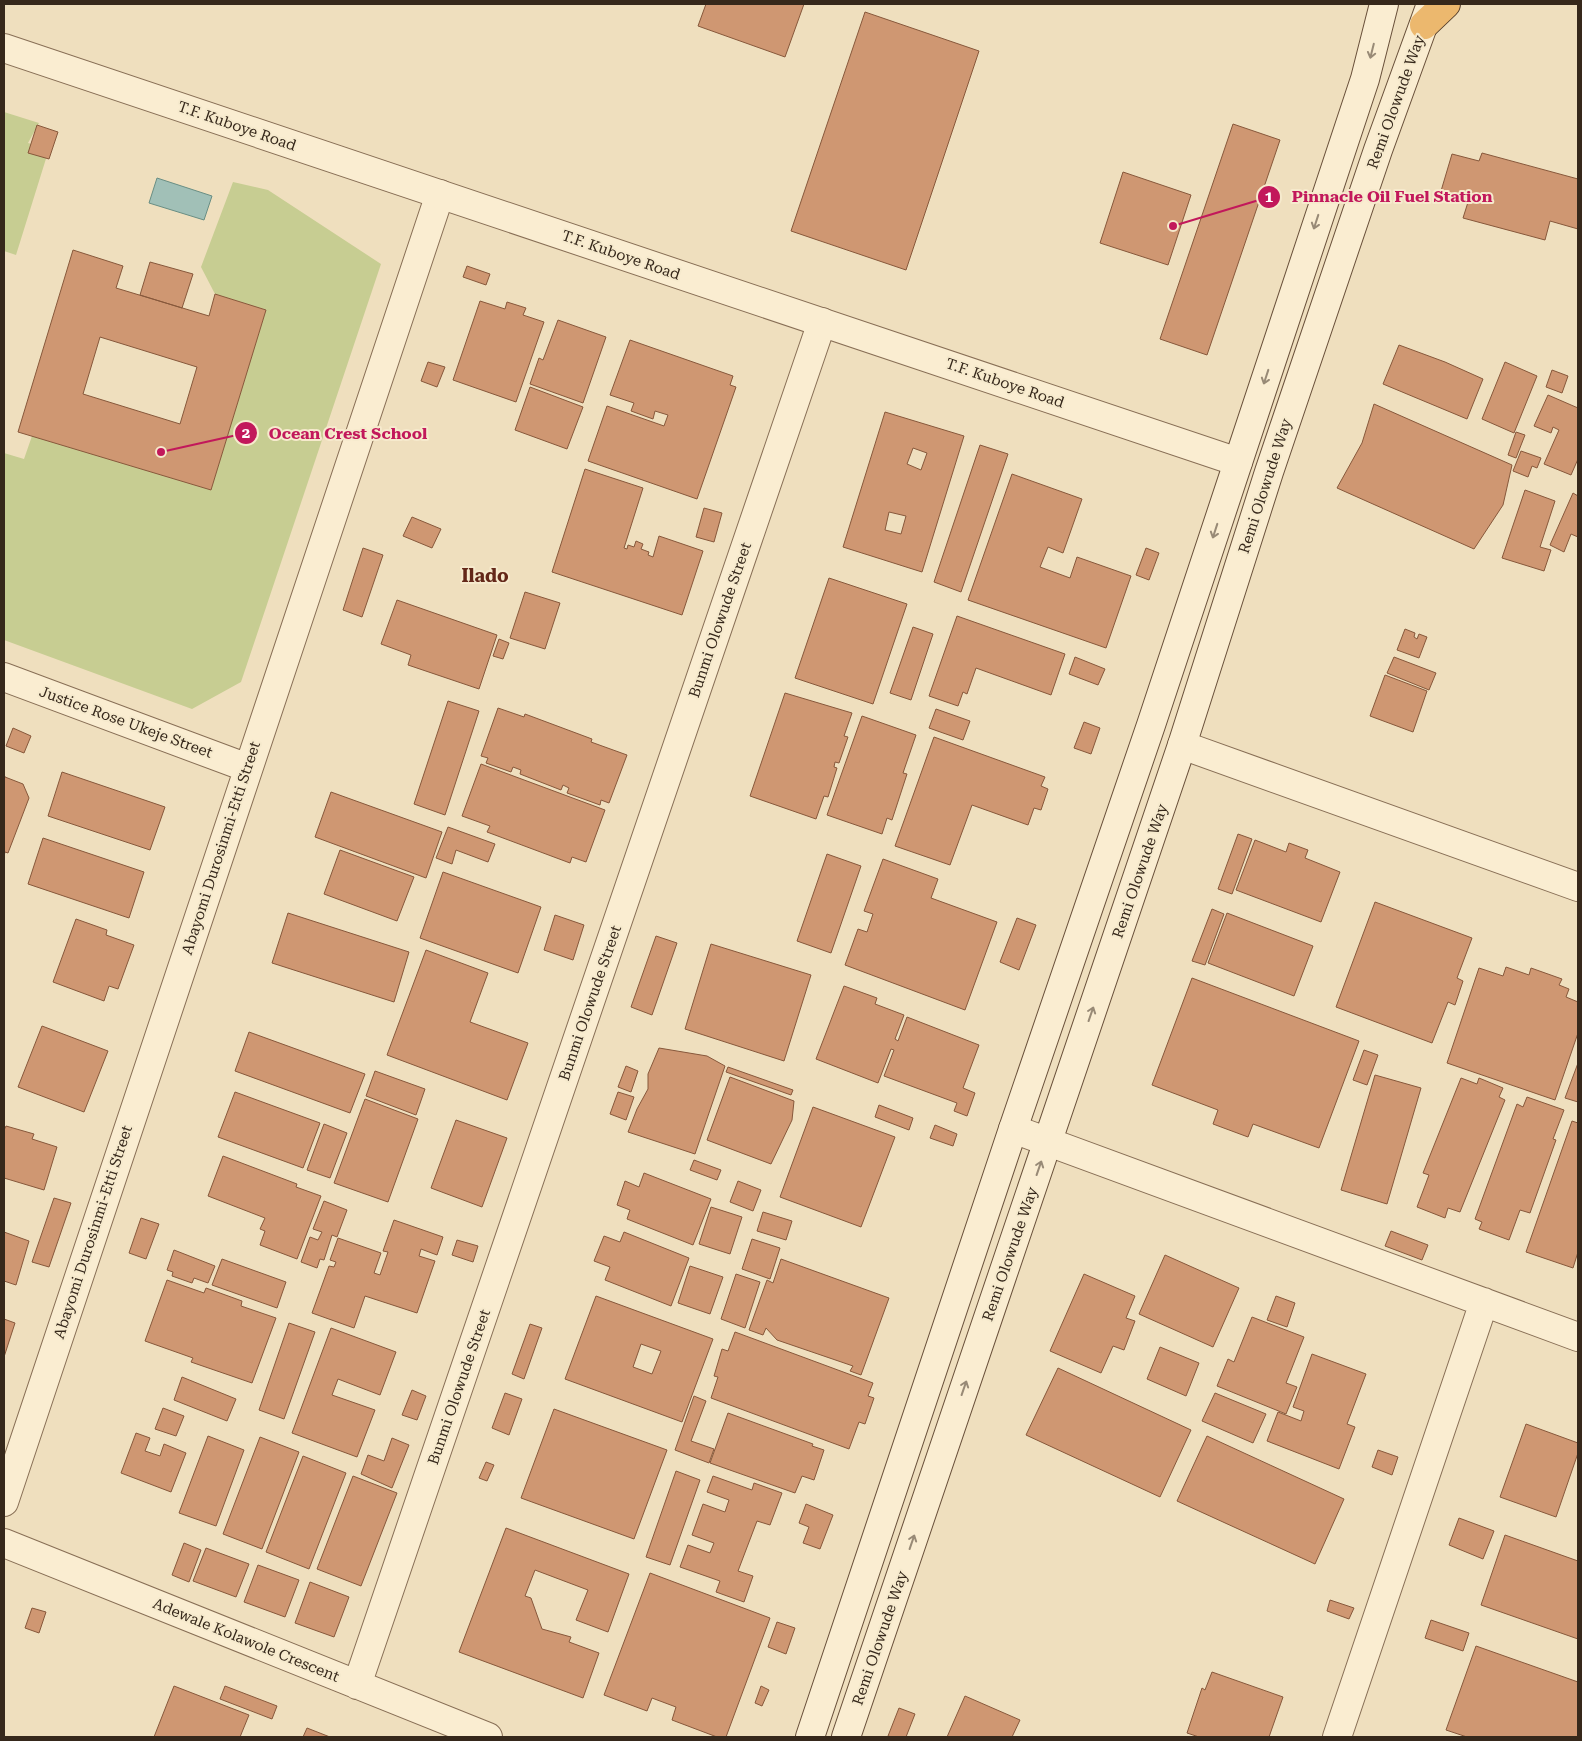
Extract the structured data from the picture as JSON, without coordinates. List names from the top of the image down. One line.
{"streets":{"street":["Remi Olowude Way","T.F. Kuboye Road","Bunmi Olowude Street","Justice Rose Ukeje Street","Abayomi Durosinmi-Etti Street","Adewale Kolawole Crescent"]},"crossings":[["T.F. Kuboye Road","Bunmi Olowude Street"],["T.F. Kuboye Road","Abayomi Durosinmi-Etti Street"],["Bunmi Olowude Street","Adewale Kolawole Crescent"],["Justice Rose Ukeje Street","Abayomi Durosinmi-Etti Street"]],"districts":["Ilado"],"places":["Pinnacle Oil Fuel Station","Ocean Crest School"]}
